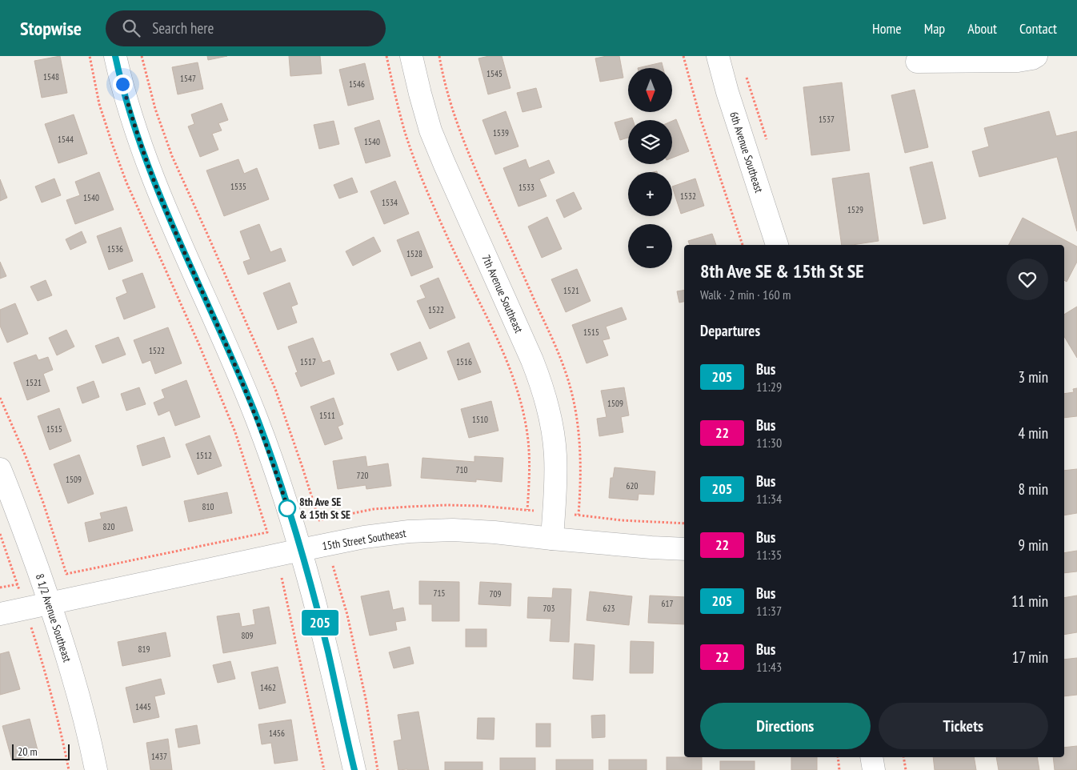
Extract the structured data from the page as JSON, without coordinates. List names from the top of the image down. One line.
{"streets":{"street":["6th Avenue Southeast","7th Avenue Southeast","15th Street Southeast","8 1/2 Avenue Southeast"]},"crossings":[["7th Avenue Southeast","15th Street Southeast"],["15th Street Southeast","8 1/2 Avenue Southeast"]],"places":["8th Ave SE & 15th St SE"],"lines":["bus line 205"],"house_numbers":["1545","1548","1547","1546","1537","1539","1544","1540","1535","1533","1532","1540","1534","1529","1536","1528","1521","1522","1515","1522","1517","1516","1521","1509","1511","1510","1515","1512","710","720","1509","620","810","820","715","709","617","703","623","809","819","1462","1445","1456","1437"],"scale_bar":"20 m","north":"bottom","page":{"header":"Stopwise","search":"Search here","nav":["Home","Map","About","Contact"],"on_map":"205","map_buttons":["+","−"],"heading":[["8th Ave SE & 15th St SE","Walk · 2 min · 160 m"],"Departures"],"list":[{"mark":"205","name":"Bus","note":"11:29","value":"3 min"},{"mark":"22","name":"Bus","note":"11:30","value":"4 min"},{"mark":"205","name":"Bus","note":"11:34","value":"8 min"},{"mark":"22","name":"Bus","note":"11:35","value":"9 min"},{"mark":"205","name":"Bus","note":"11:37","value":"11 min"},{"mark":"22","name":"Bus","note":"11:43","value":"17 min"}],"buttons":["Directions","Tickets"],"scale":"20 m"}}
